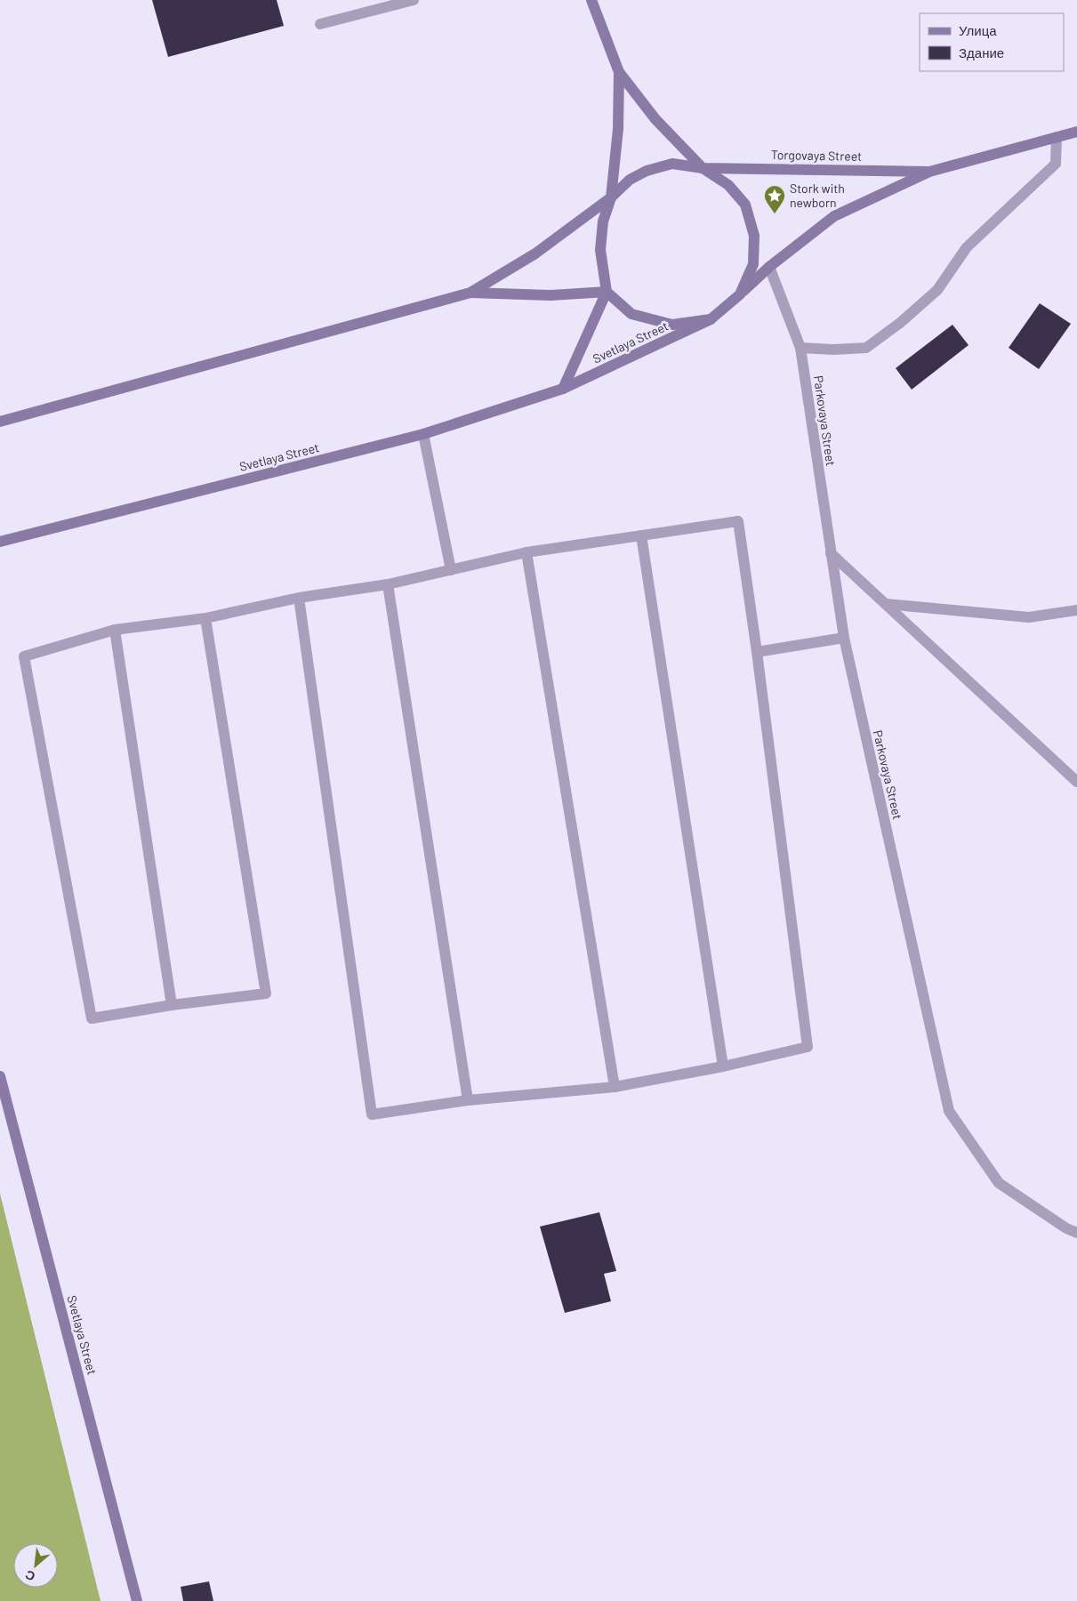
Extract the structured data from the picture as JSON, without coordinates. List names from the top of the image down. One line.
{"streets":{"main road":["Torgovaya Street","Svetlaya Street"],"street":["Parkovaya Street"]},"crossings":[["Torgovaya Street","Svetlaya Street"],["Torgovaya Street","Parkovaya Street"]],"places":{"place":["Stork with newborn"]},"legend":["Улица","Здание"],"north":"bottom left"}
